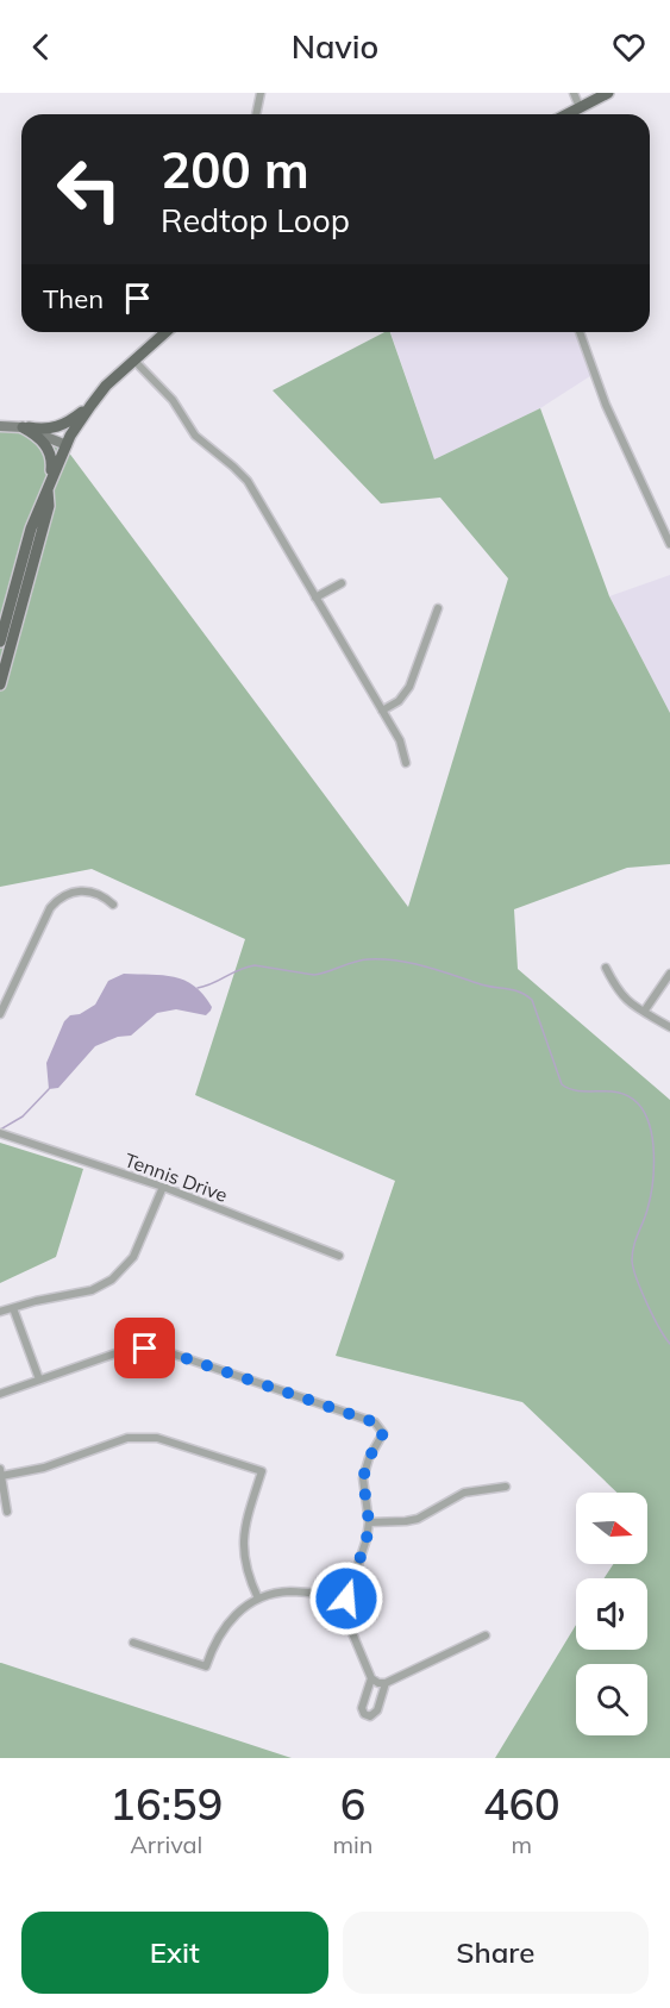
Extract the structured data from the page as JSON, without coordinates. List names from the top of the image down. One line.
{"streets":{"street":["Tennis Drive"]},"north":"right","page":{"header":"Navio","turn":["200 m","Redtop Loop"],"then":"Then","eta":["16:59","Arrival","6","min","460","m"],"buttons":["Exit","Share"]}}
